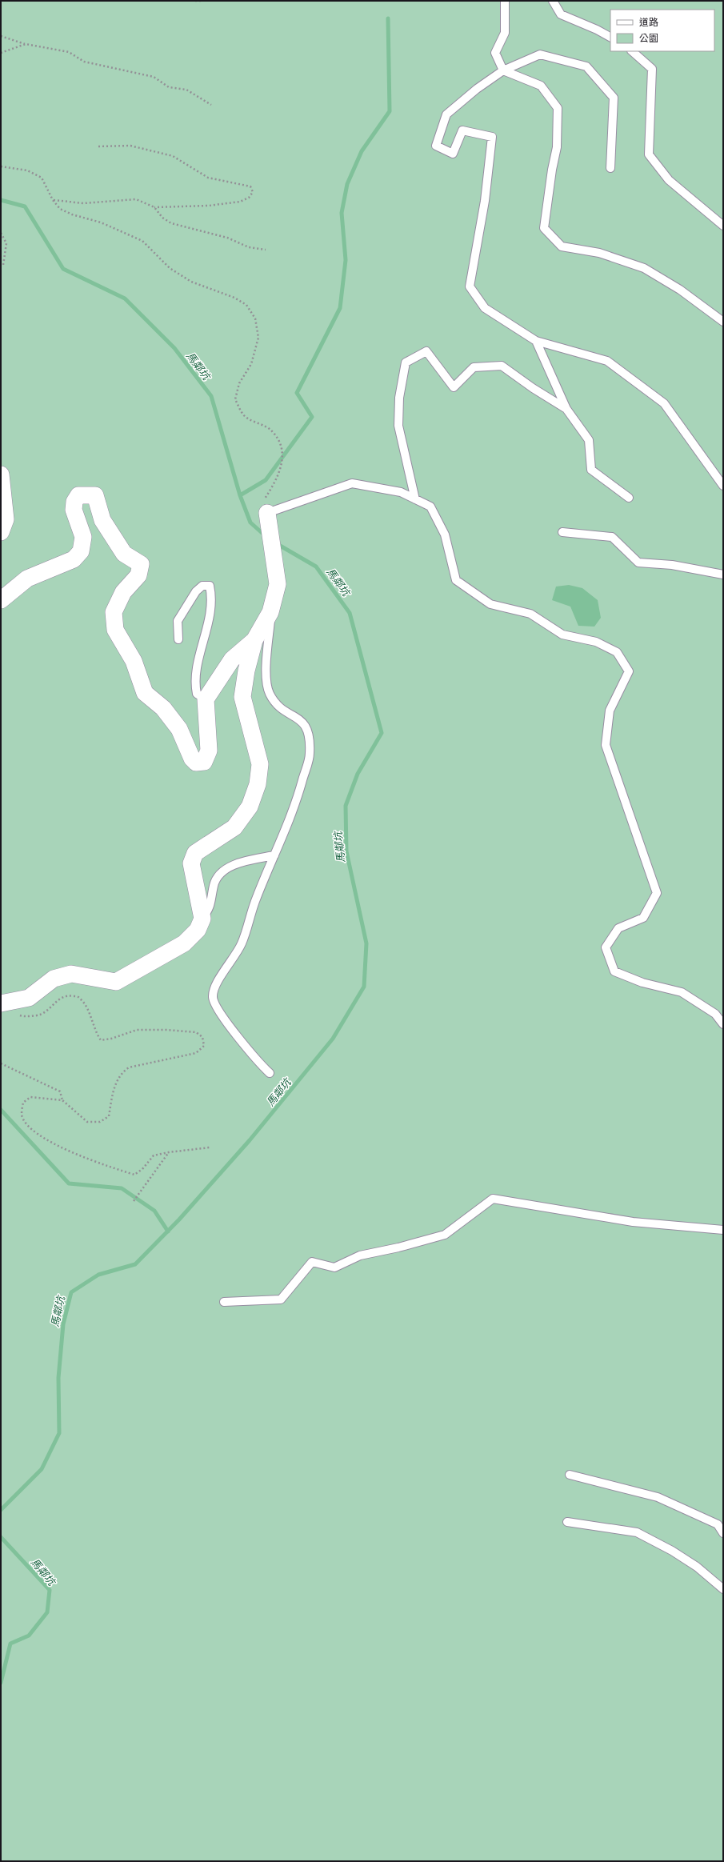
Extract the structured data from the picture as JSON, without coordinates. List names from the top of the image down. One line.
{"water":["馬鄰坑"],"legend":["道路","公園"]}
